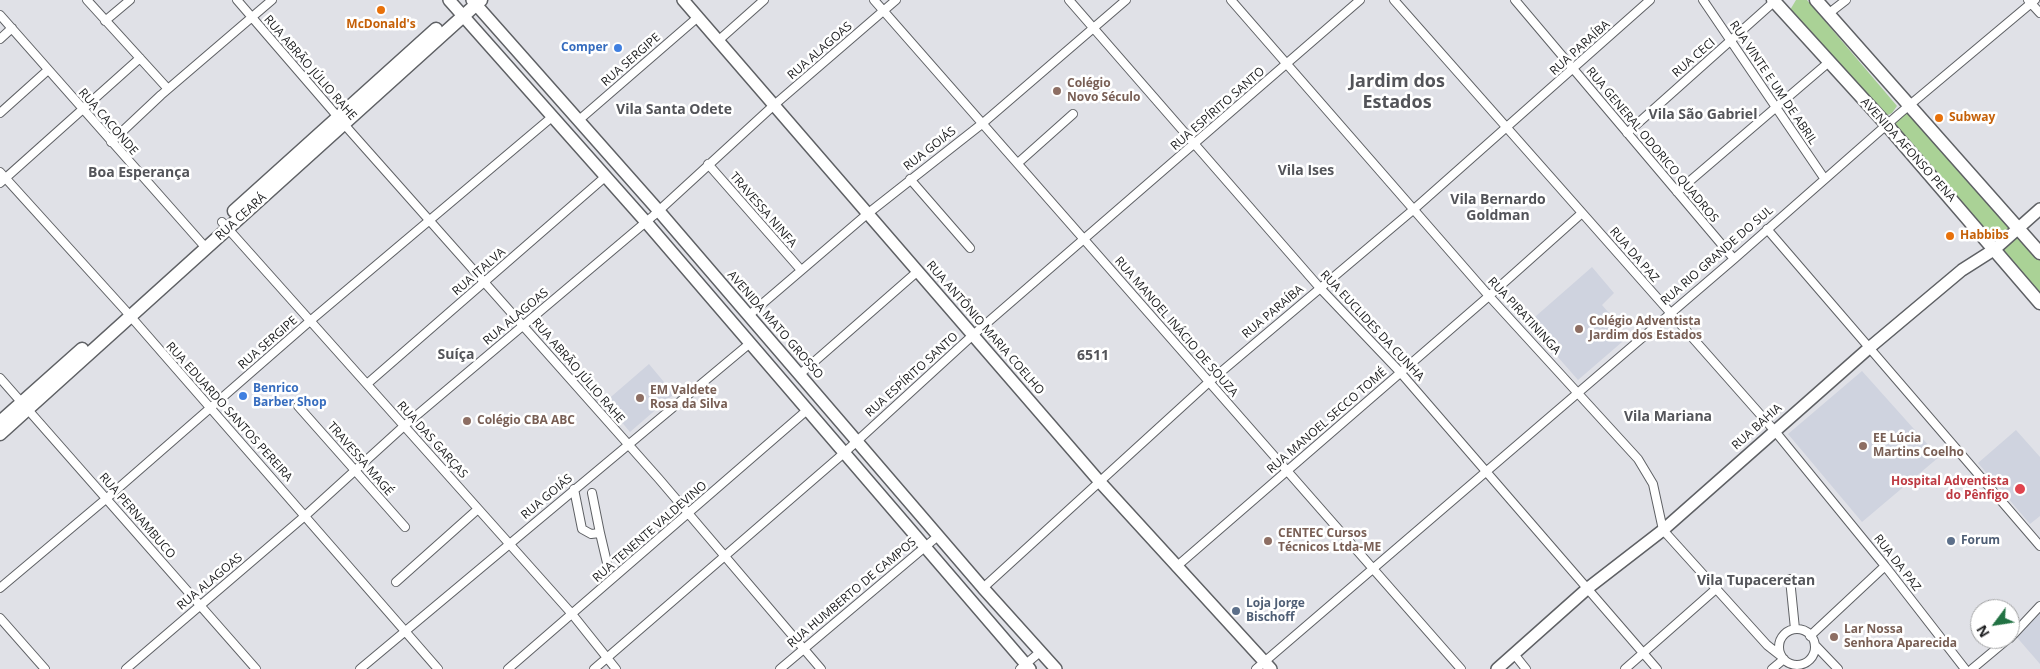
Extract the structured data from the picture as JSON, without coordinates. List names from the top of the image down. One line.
{"streets":{"main road":["AVENIDA AFONSO PENA","RUA CEARÁ","AVENIDA MATO GROSSO","RUA ANTÔNIO MARIA COELHO","RUA BAHIA"],"street":["RUA PARAÍBA","RUA ALAGOAS","RUA CECI","RUA SERGIPE","RUA ABRÃO JÚLIO RAHE","RUA VINTE E UM DE ABRIL","RUA ESPÍRITO SANTO","RUA CACONDE","RUA GENERAL ODORICO QUADROS","RUA GOIÁS","TRAVESSA NINFA","RUA DA PAZ","RUA RIO GRANDE DO SUL","RUA ITALVA","RUA PIRATININGA","RUA EUCLIDES DA CUNHA","RUA MANOEL INÁCIO DE SOUZA","RUA EDUARDO SANTOS PEREIRA","RUA MANOEL SECCO TOMÉ","RUA DAS GARÇAS","TRAVESSA MAGÉ","RUA PERNAMBUCO","RUA TENENTE VALDEVINO","RUA HUMBERTO DE CAMPOS"]},"crossings":[["RUA PARAÍBA","RUA GENERAL ODORICO QUADROS"],["RUA PARAÍBA","RUA DA PAZ"],["RUA PARAÍBA","RUA PIRATININGA"],["RUA PARAÍBA","AVENIDA MATO GROSSO"],["RUA PARAÍBA","RUA EUCLIDES DA CUNHA"],["RUA PARAÍBA","RUA MANOEL INÁCIO DE SOUZA"],["RUA PARAÍBA","RUA ANTÔNIO MARIA COELHO"],["RUA ALAGOAS","RUA ABRÃO JÚLIO RAHE"],["RUA ALAGOAS","TRAVESSA NINFA"],["RUA ALAGOAS","AVENIDA MATO GROSSO"],["RUA ALAGOAS","RUA MANOEL INÁCIO DE SOUZA"],["RUA ALAGOAS","RUA ANTÔNIO MARIA COELHO"],["RUA ALAGOAS","RUA EDUARDO SANTOS PEREIRA"],["RUA ALAGOAS","RUA DAS GARÇAS"],["RUA ALAGOAS","TRAVESSA MAGÉ"],["RUA ALAGOAS","RUA PERNAMBUCO"],["RUA CECI","RUA VINTE E UM DE ABRIL"],["RUA CECI","RUA GENERAL ODORICO QUADROS"],["RUA CECI","AVENIDA AFONSO PENA"],["RUA SERGIPE","RUA ABRÃO JÚLIO RAHE"],["RUA SERGIPE","AVENIDA MATO GROSSO"],["RUA SERGIPE","RUA ANTÔNIO MARIA COELHO"],["RUA SERGIPE","RUA EDUARDO SANTOS PEREIRA"],["RUA SERGIPE","RUA DAS GARÇAS"],["RUA SERGIPE","RUA PERNAMBUCO"],["RUA ABRÃO JÚLIO RAHE","RUA ESPÍRITO SANTO"],["RUA ABRÃO JÚLIO RAHE","RUA GOIÁS"],["RUA ABRÃO JÚLIO RAHE","RUA CEARÁ"],["RUA ABRÃO JÚLIO RAHE","RUA ITALVA"],["RUA ABRÃO JÚLIO RAHE","RUA TENENTE VALDEVINO"],["RUA ABRÃO JÚLIO RAHE","RUA HUMBERTO DE CAMPOS"],["RUA VINTE E UM DE ABRIL","RUA RIO GRANDE DO SUL"],["RUA ESPÍRITO SANTO","RUA PIRATININGA"],["RUA ESPÍRITO SANTO","AVENIDA MATO GROSSO"],["RUA ESPÍRITO SANTO","RUA EUCLIDES DA CUNHA"],["RUA ESPÍRITO SANTO","RUA MANOEL INÁCIO DE SOUZA"],["RUA ESPÍRITO SANTO","RUA ANTÔNIO MARIA COELHO"],["RUA ESPÍRITO SANTO","RUA DAS GARÇAS"],["RUA CACONDE","RUA CEARÁ"],["RUA GENERAL ODORICO QUADROS","RUA RIO GRANDE DO SUL"],["RUA GOIÁS","TRAVESSA NINFA"],["RUA GOIÁS","AVENIDA MATO GROSSO"],["RUA GOIÁS","RUA EUCLIDES DA CUNHA"],["RUA GOIÁS","RUA MANOEL INÁCIO DE SOUZA"],["RUA GOIÁS","RUA ANTÔNIO MARIA COELHO"],["RUA GOIÁS","RUA EDUARDO SANTOS PEREIRA"],["RUA GOIÁS","RUA DAS GARÇAS"],["AVENIDA AFONSO PENA","RUA RIO GRANDE DO SUL"],["AVENIDA AFONSO PENA","RUA BAHIA"],["RUA CEARÁ","AVENIDA MATO GROSSO"],["RUA CEARÁ","RUA EDUARDO SANTOS PEREIRA"],["RUA CEARÁ","RUA DAS GARÇAS"],["RUA CEARÁ","RUA PERNAMBUCO"],["RUA DA PAZ","RUA RIO GRANDE DO SUL"],["RUA DA PAZ","RUA MANOEL SECCO TOMÉ"],["RUA DA PAZ","RUA BAHIA"],["RUA RIO GRANDE DO SUL","RUA PIRATININGA"],["RUA RIO GRANDE DO SUL","RUA EUCLIDES DA CUNHA"],["RUA RIO GRANDE DO SUL","RUA MANOEL INÁCIO DE SOUZA"],["RUA RIO GRANDE DO SUL","RUA ANTÔNIO MARIA COELHO"],["RUA ITALVA","RUA DAS GARÇAS"],["RUA PIRATININGA","RUA MANOEL SECCO TOMÉ"],["RUA PIRATININGA","RUA BAHIA"],["AVENIDA MATO GROSSO","RUA HUMBERTO DE CAMPOS"],["RUA EUCLIDES DA CUNHA","RUA MANOEL SECCO TOMÉ"],["RUA EUCLIDES DA CUNHA","RUA BAHIA"],["RUA MANOEL INÁCIO DE SOUZA","RUA MANOEL SECCO TOMÉ"],["RUA ANTÔNIO MARIA COELHO","RUA MANOEL SECCO TOMÉ"],["RUA DAS GARÇAS","RUA TENENTE VALDEVINO"]],"districts":["Jardim dos Estados","Vila Santa Odete","Vila São Gabriel","Vila Ises","Boa Esperança","Vila Bernardo Goldman","Suíça","6511","Vila Mariana","Vila Tupaceretan"],"places":["McDonald's","Comper","Colégio Novo Século","Subway","Habbibs","Colégio Adventista Jardim dos Estados","Benrico Barber Shop","EM Valdete Rosa da Silva","Colégio CBA ABC","EE Lúcia Martins Coelho","Hospital Adventista do Pênfigo","CENTEC Cursos Técnicos Ltda-ME","Forum","Loja Jorge Bischoff","Lar Nossa Senhora Aparecida"],"north":"bottom left"}
